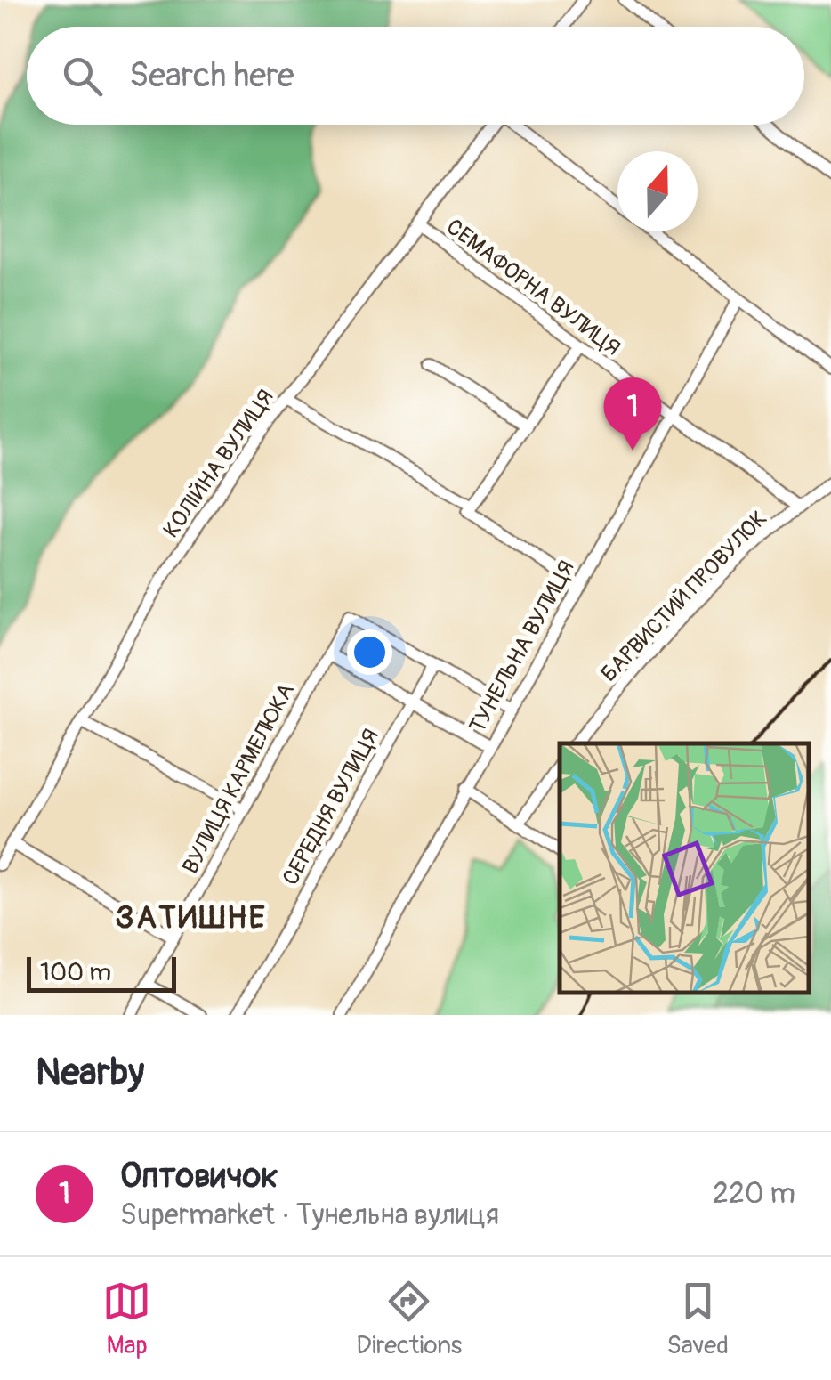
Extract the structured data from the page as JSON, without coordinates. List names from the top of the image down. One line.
{"streets":{"street":["СЕМАФОРНА ВУЛИЦЯ","КОЛІЙНА ВУЛИЦЯ","БАРВИСТИЙ ПРОВУЛОК","ТУНЕЛЬНА ВУЛИЦЯ","ВУЛИЦЯ КАРМЕЛЮКА","СЕРЕДНЯ ВУЛИЦЯ"]},"crossings":[["СЕМАФОРНА ВУЛИЦЯ","КОЛІЙНА ВУЛИЦЯ"],["СЕМАФОРНА ВУЛИЦЯ","БАРВИСТИЙ ПРОВУЛОК"],["СЕМАФОРНА ВУЛИЦЯ","ТУНЕЛЬНА ВУЛИЦЯ"],["ВУЛИЦЯ КАРМЕЛЮКА","СЕРЕДНЯ ВУЛИЦЯ"]],"districts":["ЗАТИШНЕ"],"scale_bar":"100 m","north":"top","page":{"search":"Search here","pins":"1","scale":"100 m","heading":"Nearby","list":[{"mark":"1","name":"Оптовичок","note":"Supermarket · Тунельна вулиця","value":"220 m"}],"nav":["Map","Directions","Saved"]}}
